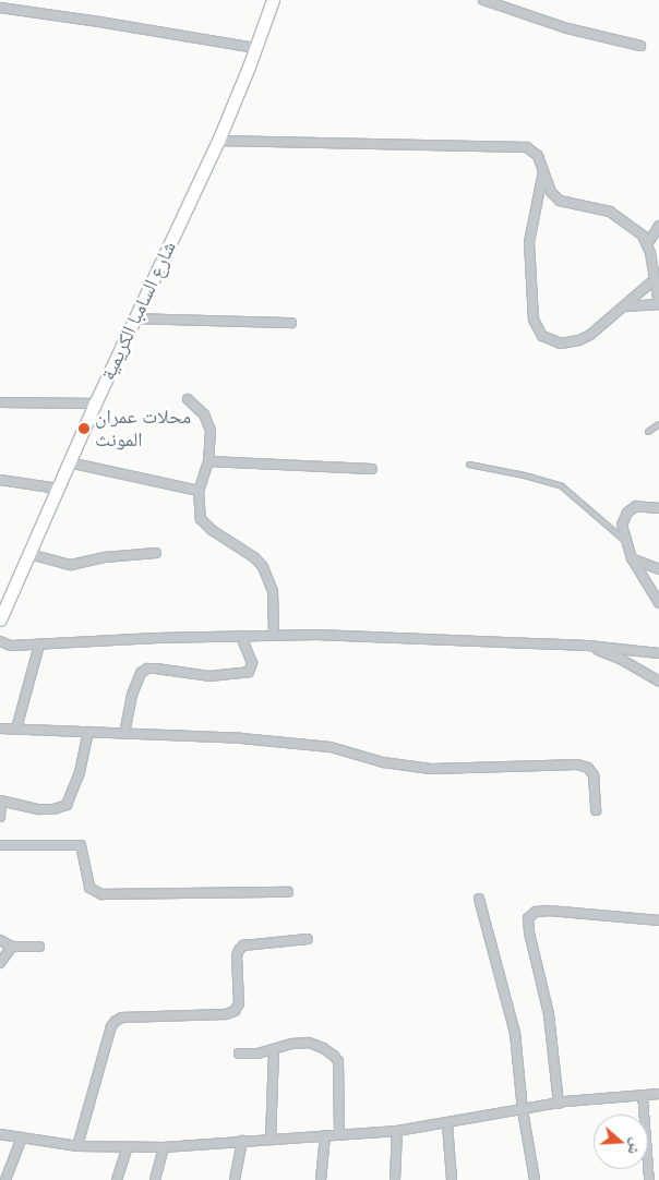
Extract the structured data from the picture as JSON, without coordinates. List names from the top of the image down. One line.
{"streets":{"main road":["شارع السامبا الكريمية"]},"places":["محلات عمران المونث"],"north":"right"}
